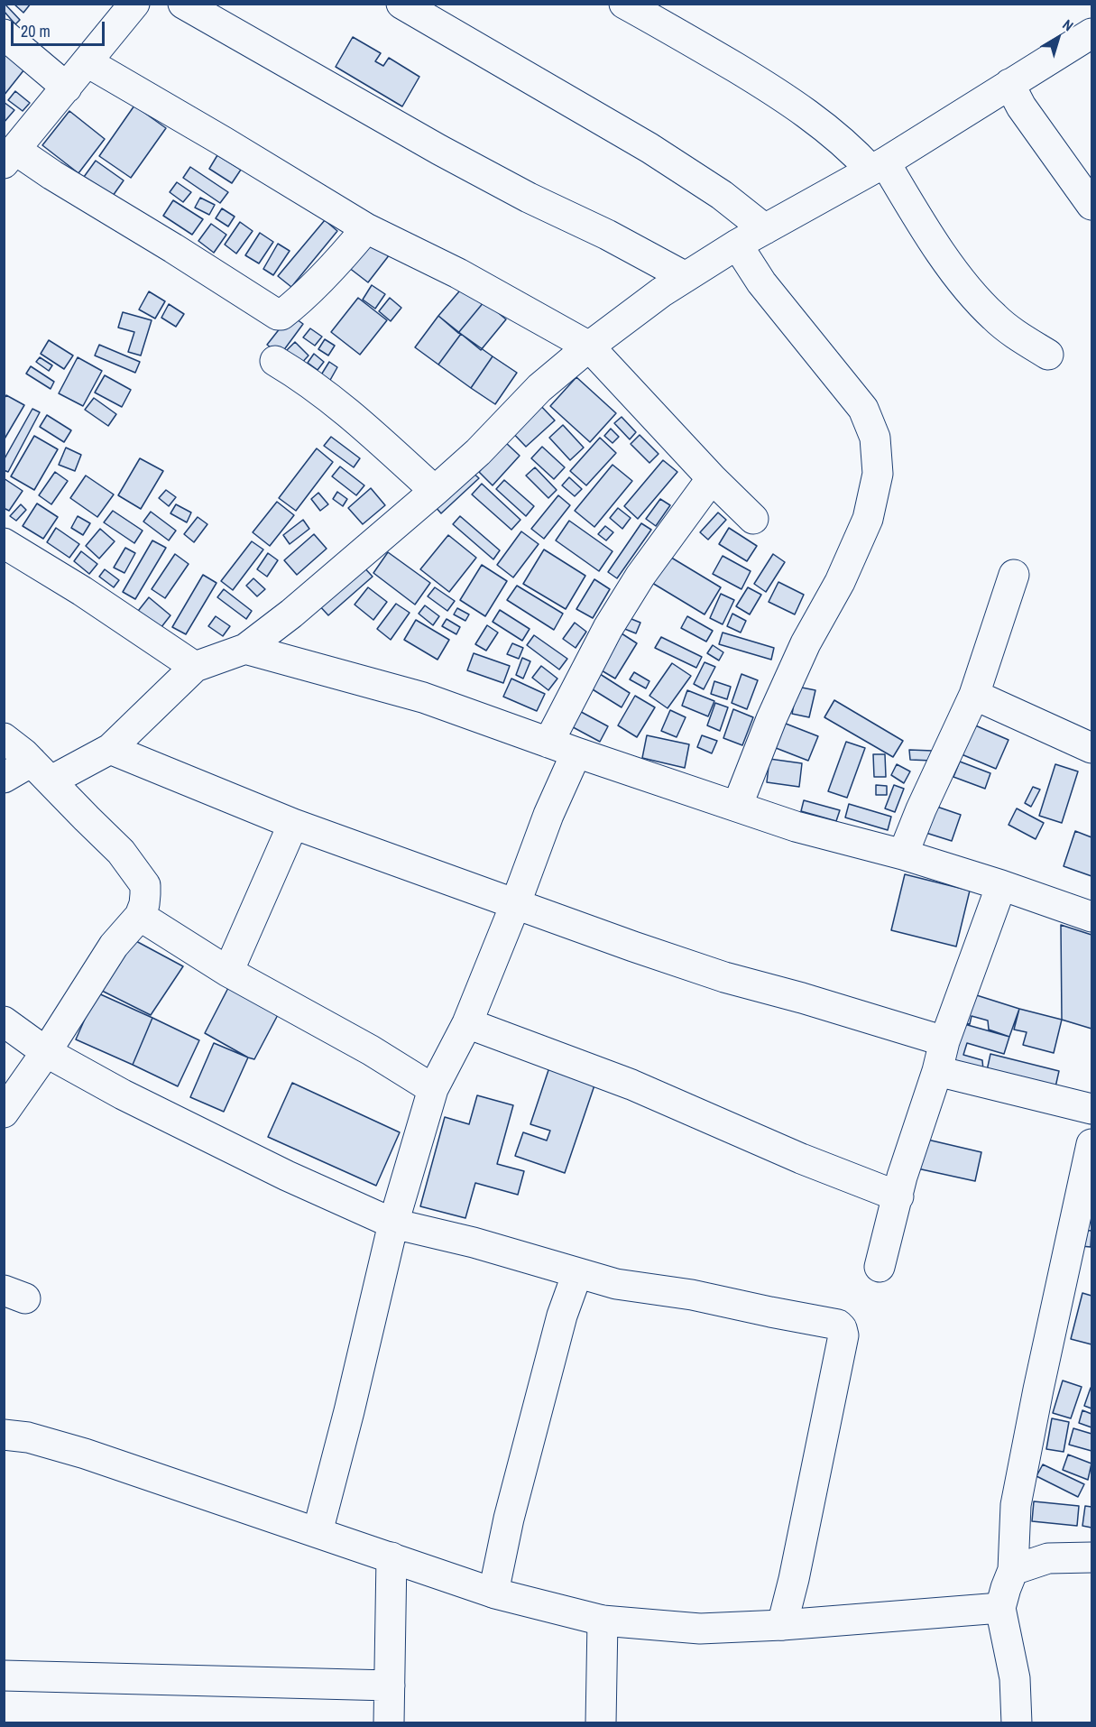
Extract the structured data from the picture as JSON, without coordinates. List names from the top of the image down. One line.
{"scale_bar":"20 m","north":"top right"}
